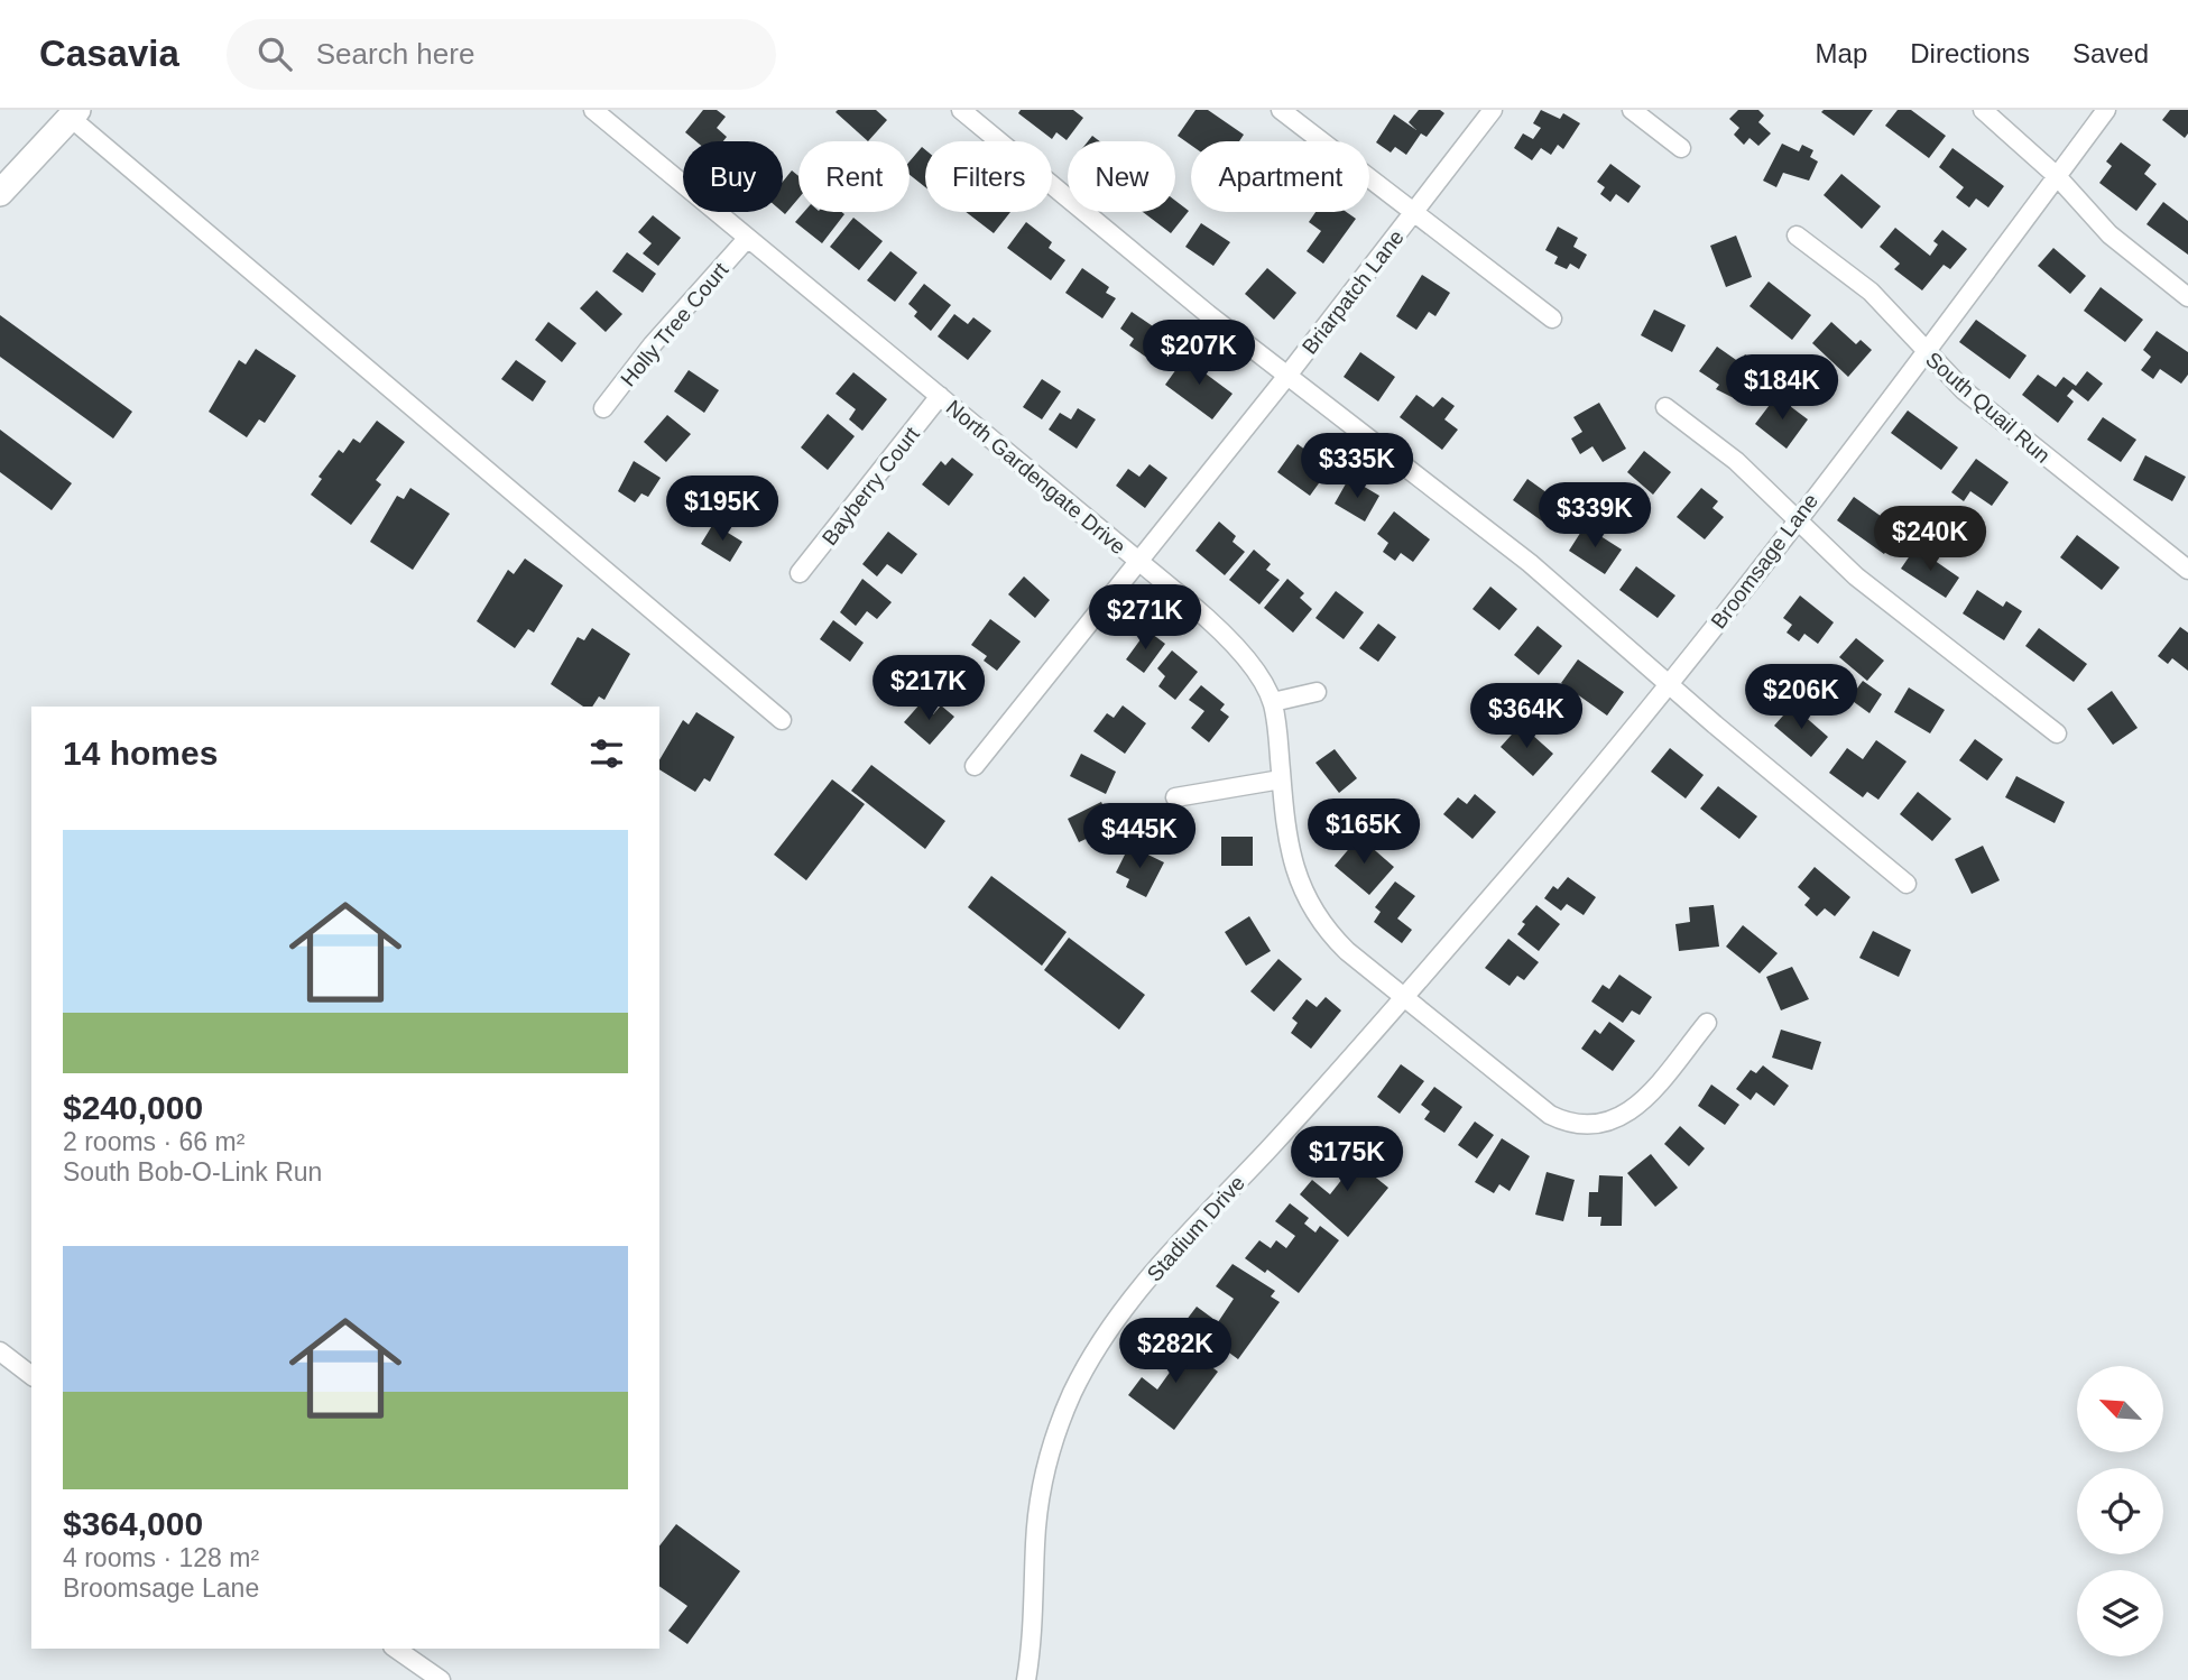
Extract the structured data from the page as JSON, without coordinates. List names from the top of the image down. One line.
{"streets":{"street":["Briarpatch Lane","Holly Tree Court","South Quail Run","North Gardengate Drive","Bayberry Court","Broomsage Lane","Stadium Drive"]},"crossings":[["Briarpatch Lane","North Gardengate Drive"],["Holly Tree Court","North Gardengate Drive"],["South Quail Run","Broomsage Lane"],["North Gardengate Drive","Bayberry Court"],["North Gardengate Drive","Broomsage Lane"],["North Gardengate Drive","Stadium Drive"],["Broomsage Lane","Stadium Drive"]],"north":"top left","page":{"header":"Casavia","search":"Search here","nav":["Map","Directions","Saved"],"chip":["Buy","Rent","Filters","New","Apartment"],"price":["$207K","$184K","$335K","$195K","$339K","$240K","$271K","$217K","$206K","$364K","$165K","$445K","$175K","$282K"],"heading":"14 homes","list":[{"name":"$240,000","note":"2 rooms · 66 m² · South Bob-O-Link Run"},{"name":"$364,000","note":"4 rooms · 128 m² · Broomsage Lane"}]}}
